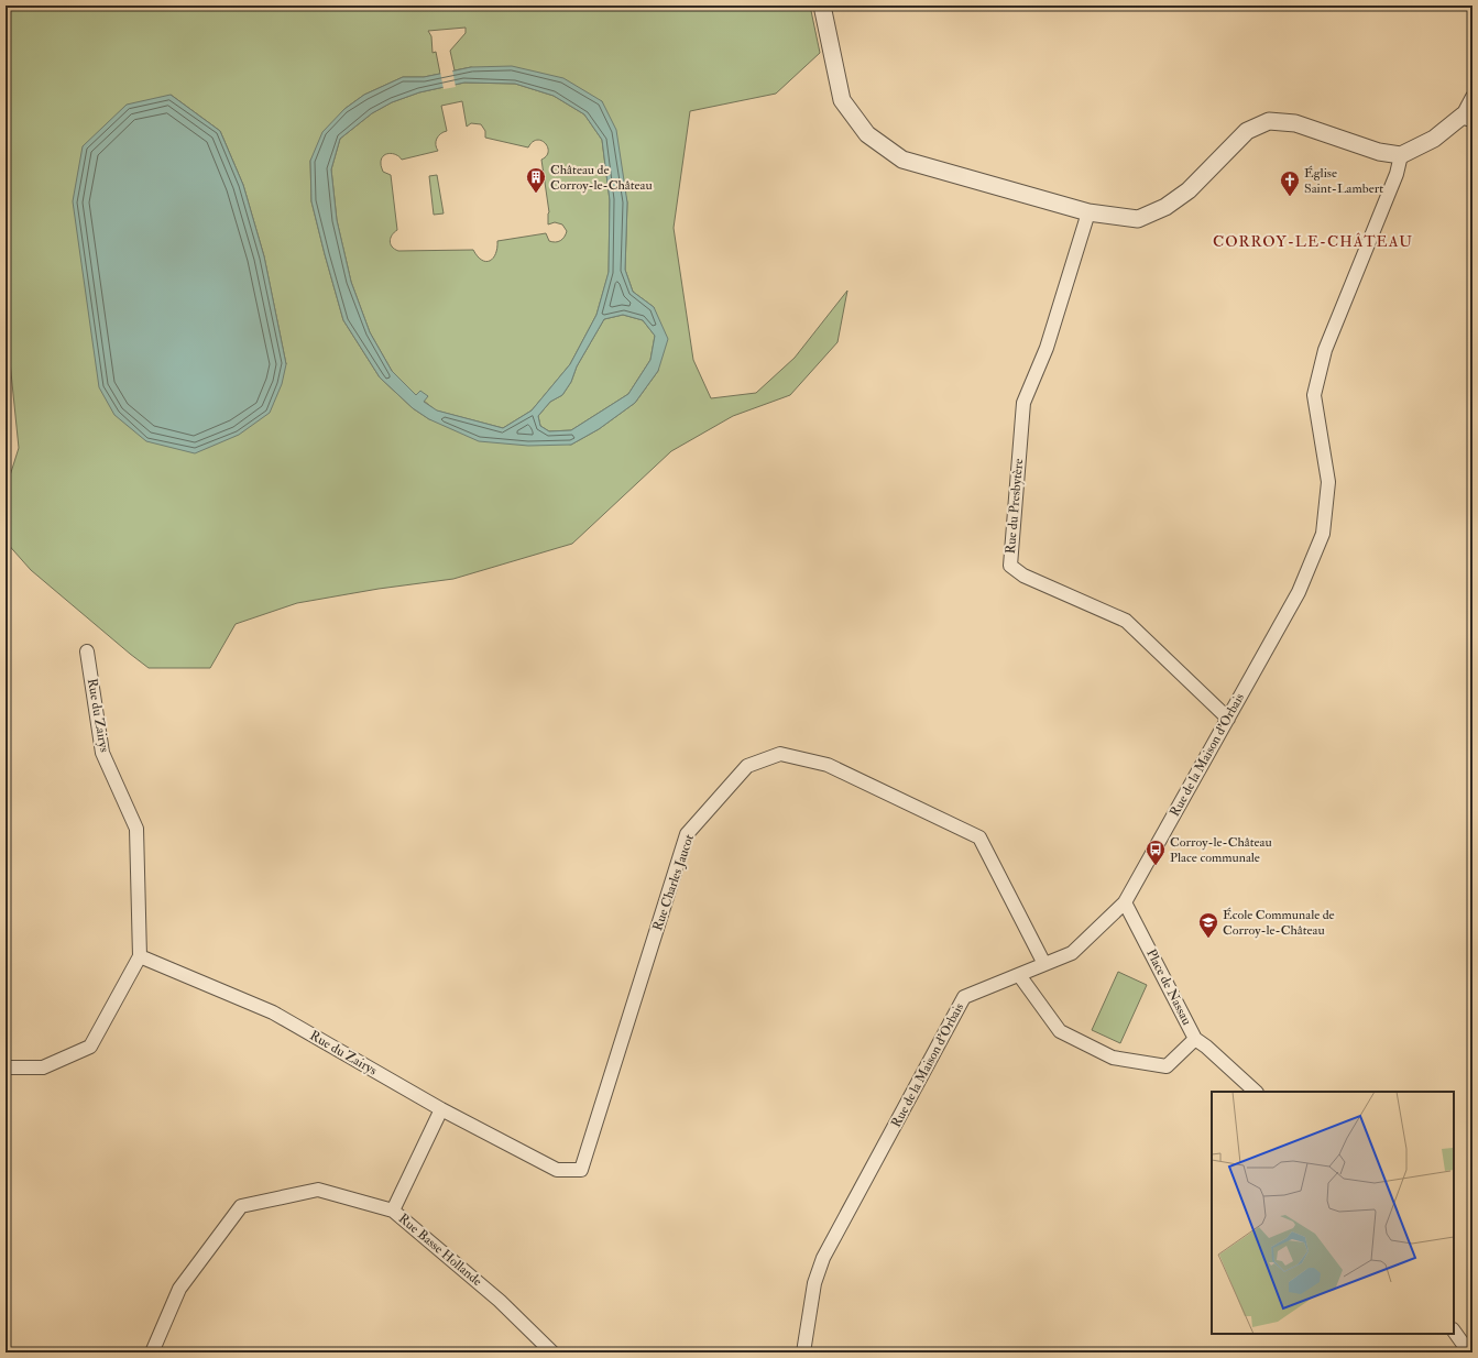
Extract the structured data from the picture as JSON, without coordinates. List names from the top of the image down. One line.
{"streets":{"street":["Rue du Presbytère","Rue du Zairys","Rue de la Maison d'Orbais","Rue Charles Jaucot","Place de Nassau","Rue Basse Hollande"]},"crossings":[["Rue du Presbytère","Rue de la Maison d'Orbais"],["Rue du Zairys","Rue Charles Jaucot"],["Rue de la Maison d'Orbais","Rue Charles Jaucot"],["Rue de la Maison d'Orbais","Place de Nassau"]],"districts":["CORROY-LE-CHÂTEAU"],"places":{"building":["Château de Corroy-le-Château"],"church":["Église Saint-Lambert"],"bus stop":["Corroy-le-Château Place communale"],"school or university":["École Communale de Corroy-le-Château"]}}
